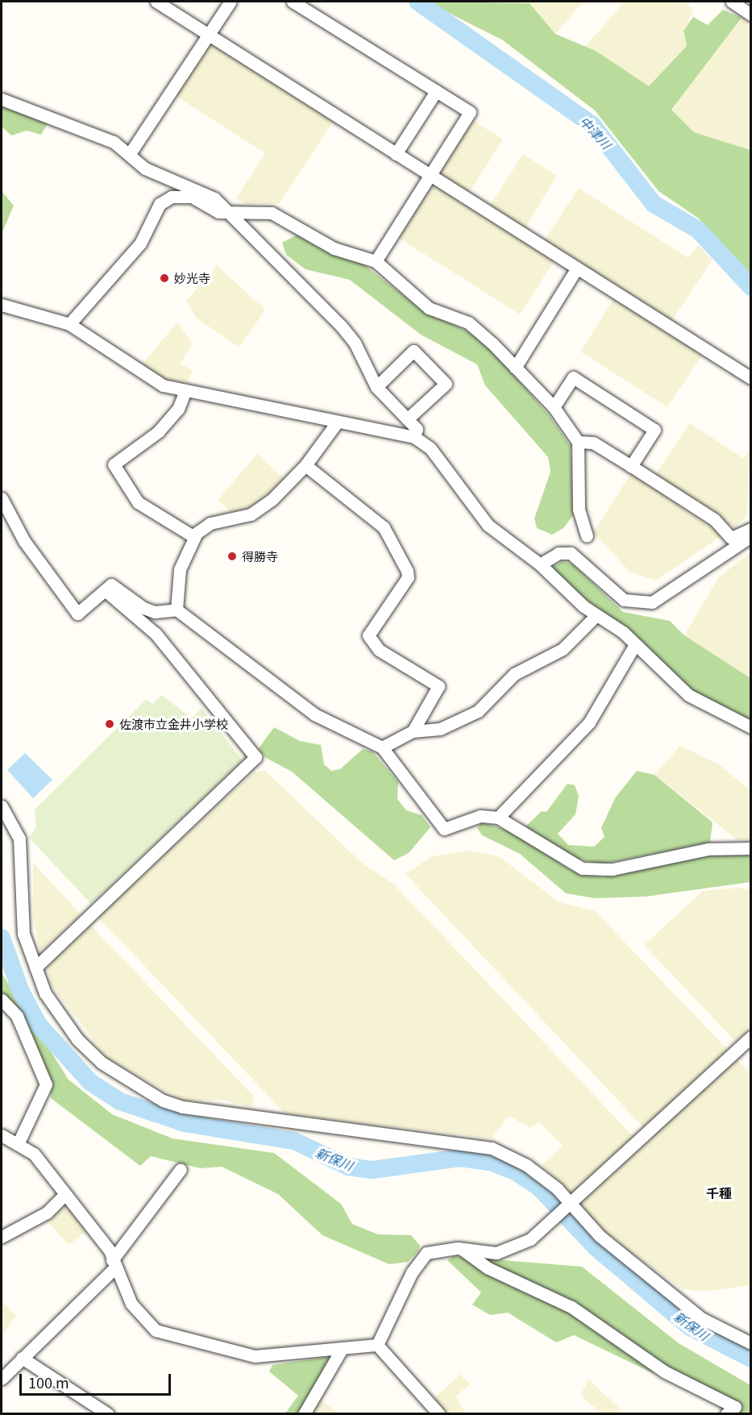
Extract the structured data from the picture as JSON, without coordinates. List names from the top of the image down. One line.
{"districts":["千種"],"water":["中津川","新保川"],"places":["妙光寺","得勝寺","佐渡市立金井小学校"],"scale_bar":"100 m"}
